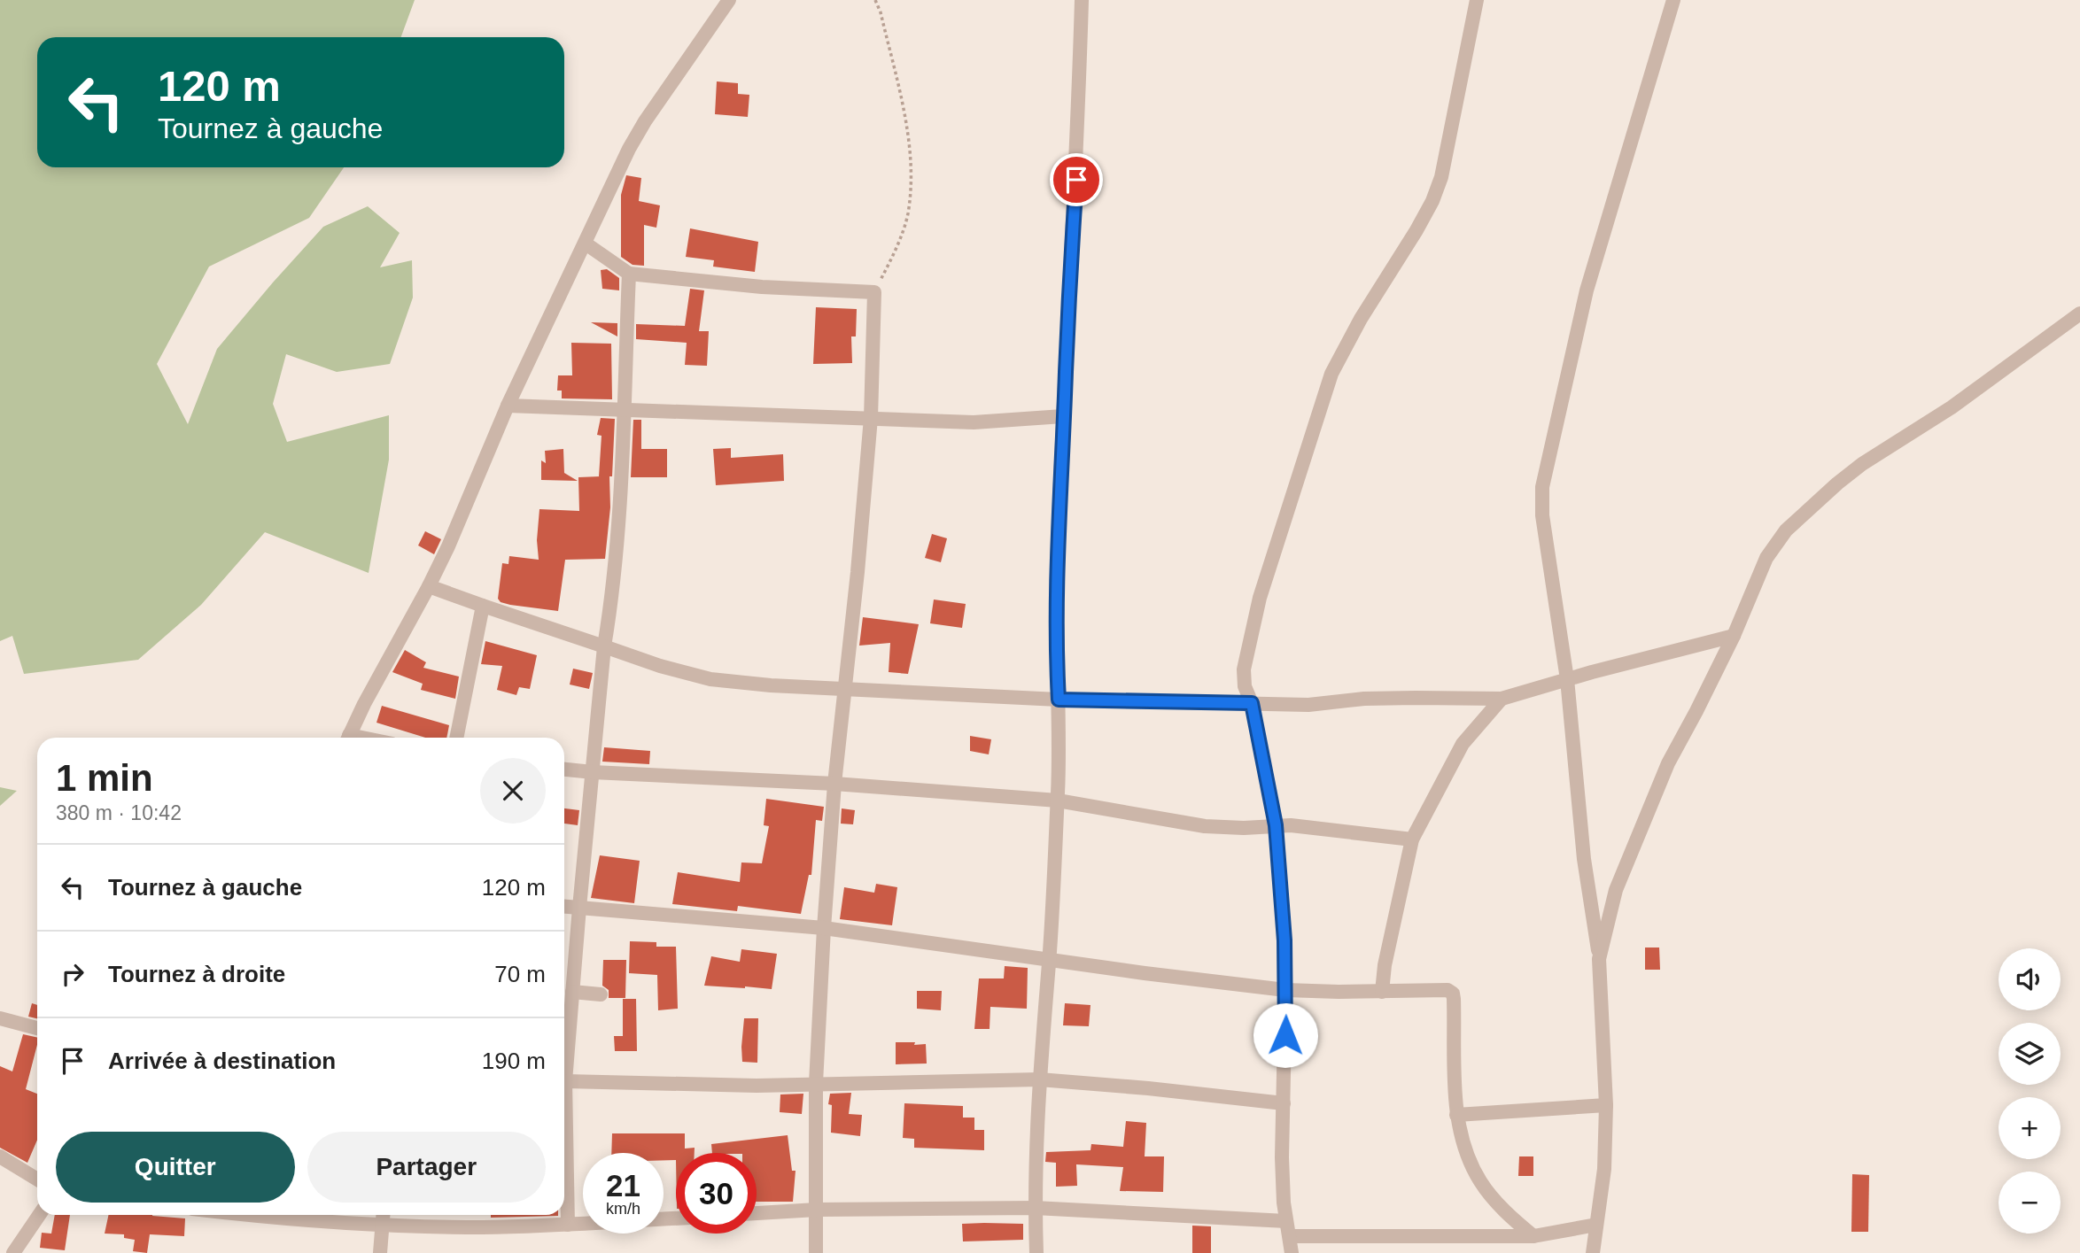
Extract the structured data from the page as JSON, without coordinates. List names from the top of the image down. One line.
{"page":{"turn":["120 m","Tournez à gauche"],"heading":["1 min","380 m · 10:42"],"list":[{"name":"Tournez à gauche","value":"120 m"},{"name":"Tournez à droite","value":"70 m"},{"name":"Arrivée à destination","value":"190 m"}],"map_buttons":["+","−"],"buttons":["Quitter","Partager"],"speed":"21 km/h","limit":"30"}}
